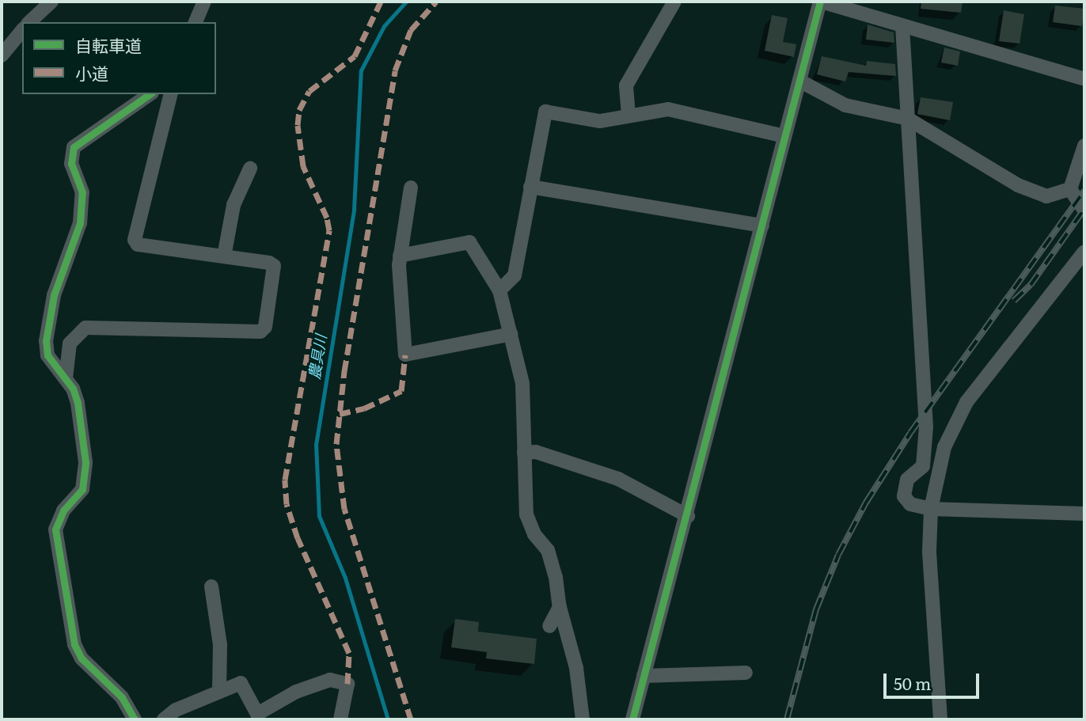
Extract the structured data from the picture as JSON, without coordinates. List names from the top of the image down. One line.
{"water":["農具川"],"legend":["自転車道","小道"],"scale_bar":"50 m"}
